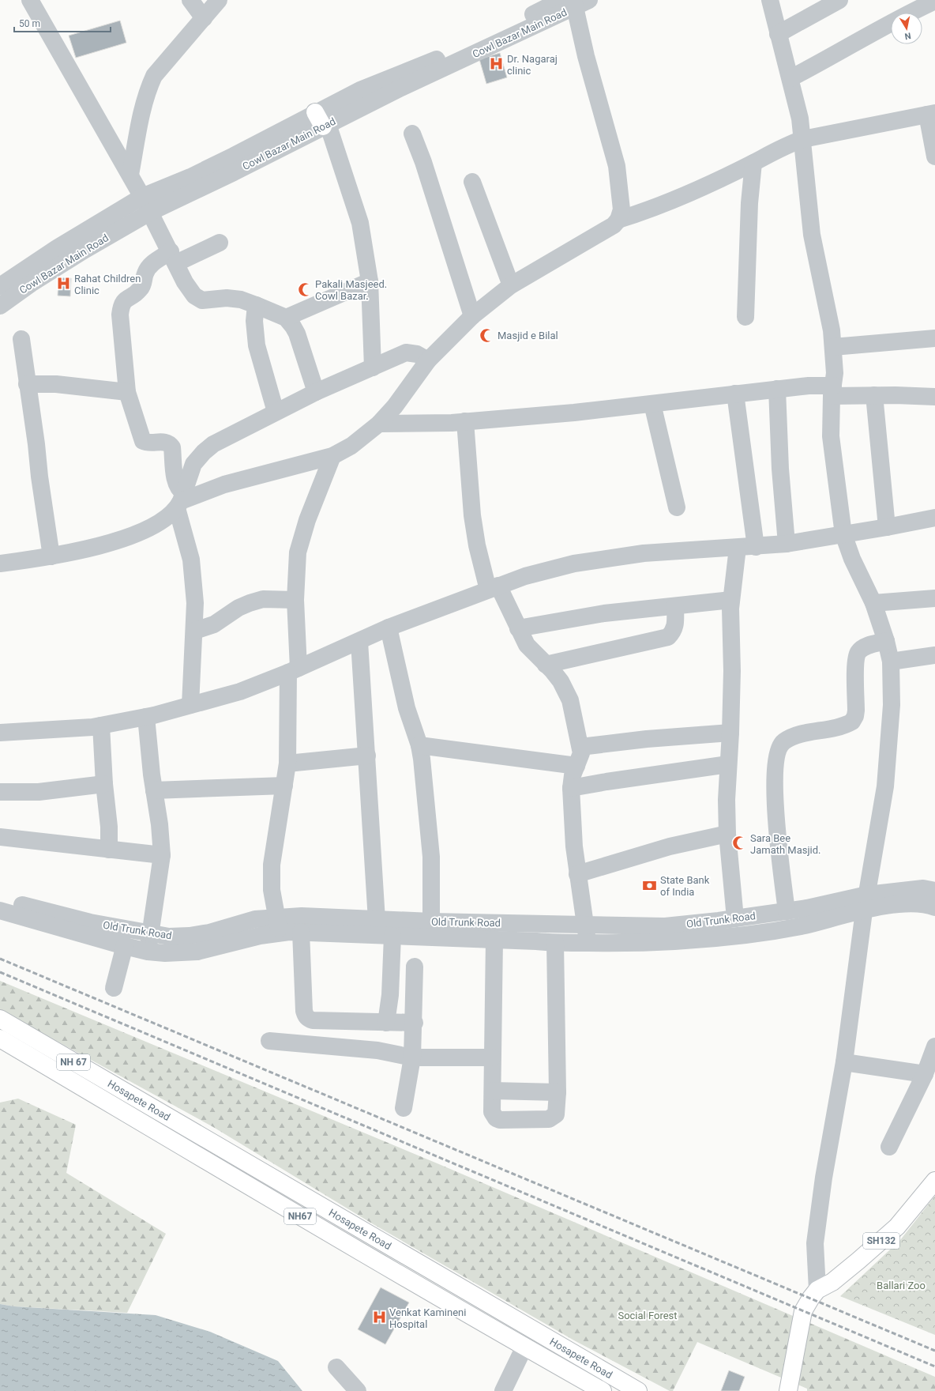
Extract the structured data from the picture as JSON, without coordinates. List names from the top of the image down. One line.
{"streets":{"main road":["NH 67","Hosapete Road","NH67","SH132"],"street":["Cowl Bazar Main Road","Old Trunk Road"]},"parks":["Ballari Zoo","Social Forest"],"places":{"hospital":["Dr. Nagaraj clinic","Rahat Children Clinic","Venkat Kamineni Hospital"],"mosque":["Pakali Masjeed. Cowl Bazar.","Masjid e Bilal","Sara Bee Jamath Masjid."],"bank":["State Bank of India"]},"scale_bar":"50 m","north":"bottom"}
